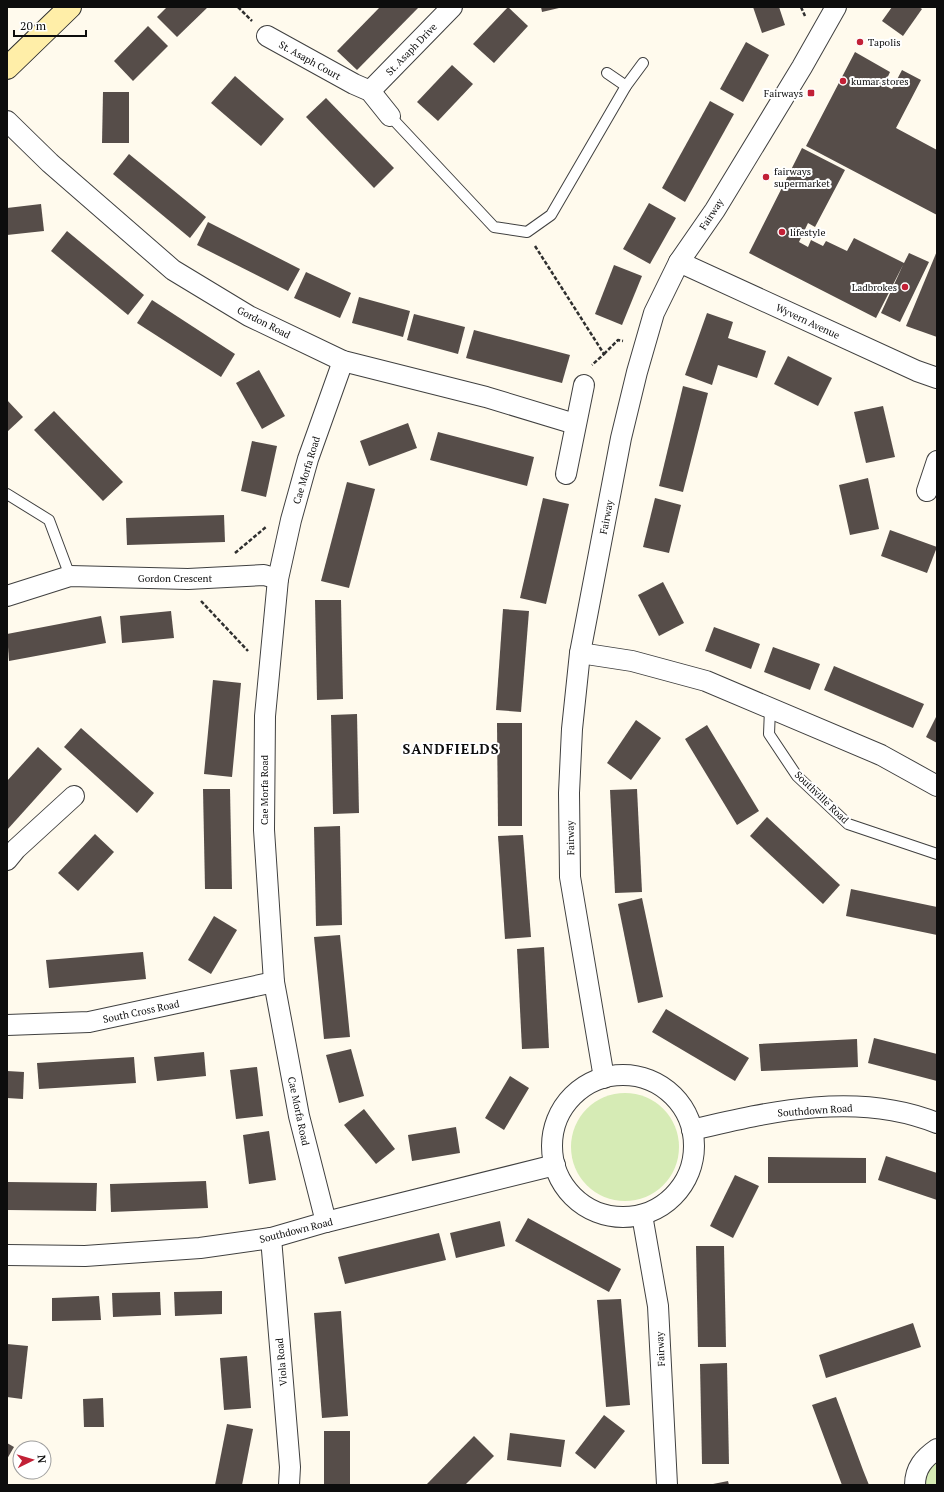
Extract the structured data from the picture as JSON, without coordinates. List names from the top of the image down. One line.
{"streets":{"street":["St. Asaph Drive","St. Asaph Court","Fairway","Wyvern Avenue","Gordon Road","Cae Morfa Road","Gordon Crescent","South Cross Road","Southdown Road","Viola Road"],"lane":["Southville Road"]},"crossings":[["St. Asaph Drive","St. Asaph Court"],["Fairway","Wyvern Avenue"],["Fairway","Southdown Road"],["Gordon Road","Cae Morfa Road"],["Cae Morfa Road","Gordon Crescent"],["Cae Morfa Road","South Cross Road"],["Cae Morfa Road","Southdown Road"],["Southdown Road","Viola Road"]],"districts":["SANDFIELDS"],"places":{"other":["Tapolis","kumar stores","fairways supermarket","lifestyle","Ladbrokes"],"transit":["Fairways"]},"scale_bar":"20 m","north":"right"}
